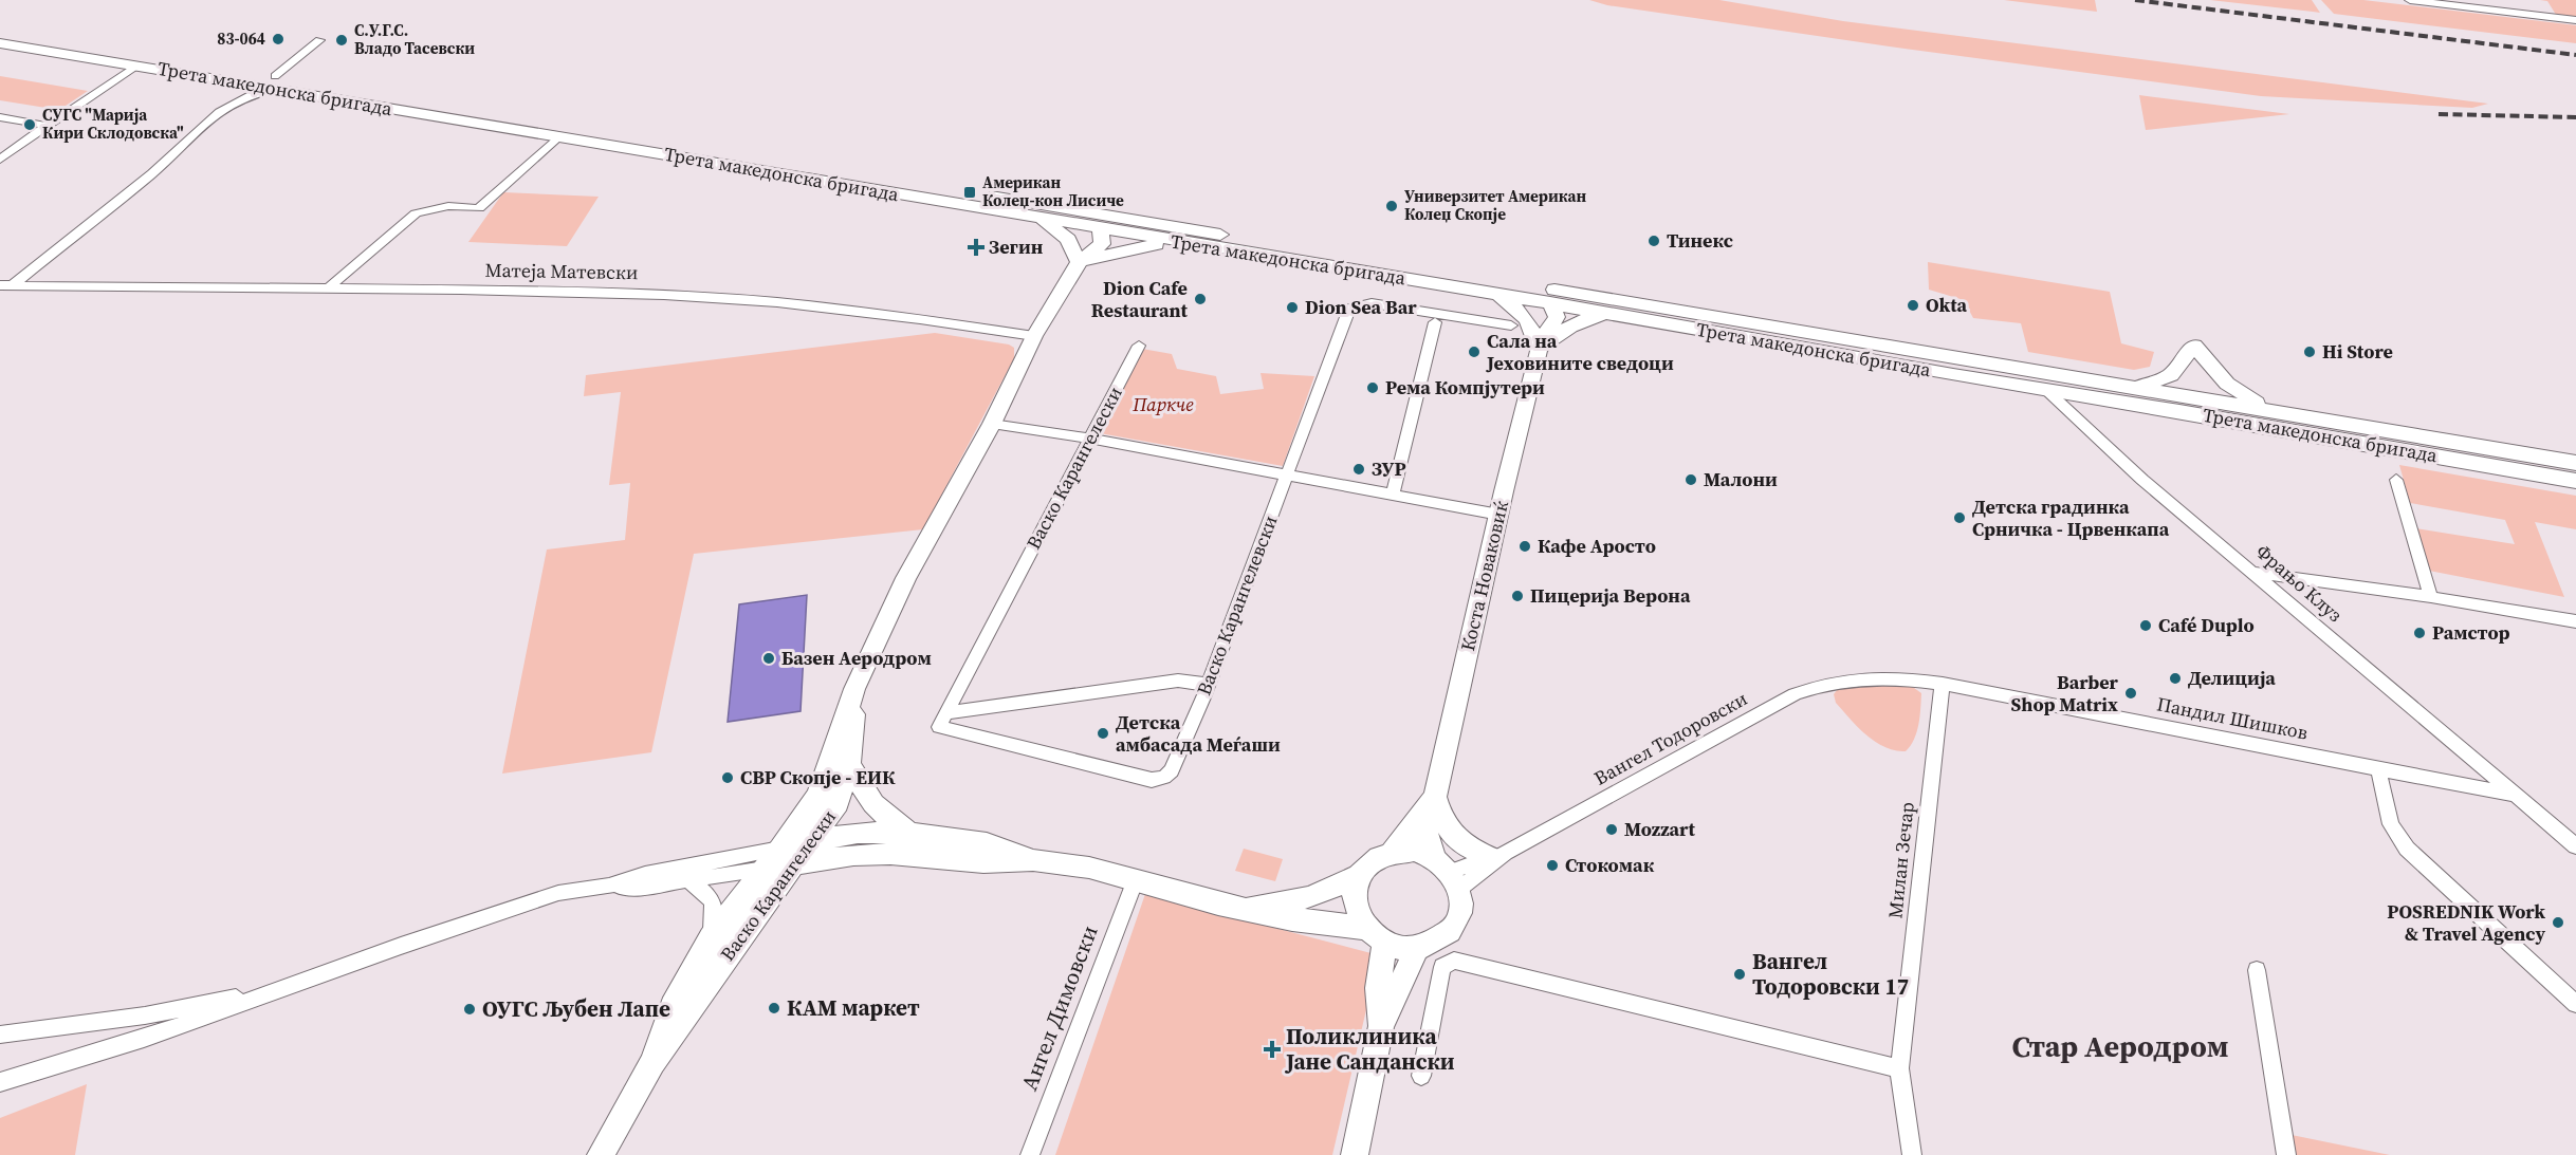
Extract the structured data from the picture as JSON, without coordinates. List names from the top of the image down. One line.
{"streets":{"street":["Трета македонска бригада","Матеја Матевски","Васко Карангелески","Коста Новаковиќ","Фрањо Клуз","Васко Карангелевски","Пандил Шишков","Вангел Тодоровски","Милан Зечар","Ангел Димовски"]},"crossings":[["Трета македонска бригада","Коста Новаковиќ"],["Трета македонска бригада","Фрањо Клуз"],["Матеја Матевски","Васко Карангелески"],["Васко Карангелески","Васко Карангелевски"],["Коста Новаковиќ","Вангел Тодоровски"],["Фрањо Клуз","Пандил Шишков"],["Пандил Шишков","Вангел Тодоровски"],["Пандил Шишков","Милан Зечар"]],"districts":["Стар Аеродром"],"parks":["Паркче"],"places":{"other":["83-064","С.У.Г.С. Владо Тасевски","СУГС \"Марија Кири Склодовска\"","Универзитет Американ Колеџ Скопје","Тинекс","Dion Cafe Restaurant","Okta","Dion Sea Bar","Сала на Јеховините сведоци","Hi Store","Рема Компјутери","ЗУР","Малони","Детска градинка Срничка - Црвенкапа","Кафе Аросто","Пицерија Верона","Café Duplo","Рамстор","Базен Аеродром","Делиција","Barber Shop Matrix","Детска амбасада Меѓаши","СВР Скопје - ЕИК","Mozzart","Стокомак","POSREDNIK Work & Travel Agency","Вангел Тодоровски 17","КАМ маркет","ОУГС Љубен Лапе"],"transit":["Американ Колеџ-кон Лисиче"],"health":["Зегин","Поликлиника Јане Сандански"]}}
